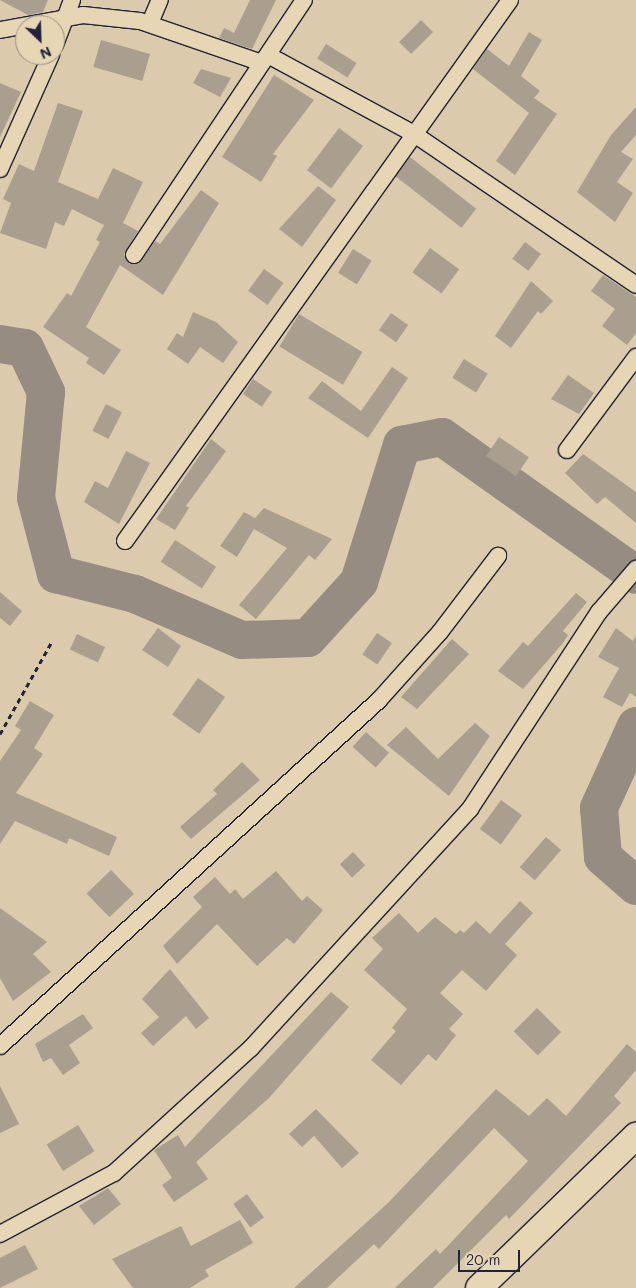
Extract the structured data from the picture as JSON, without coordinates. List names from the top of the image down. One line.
{"scale_bar":"20 m","north":"bottom right"}
